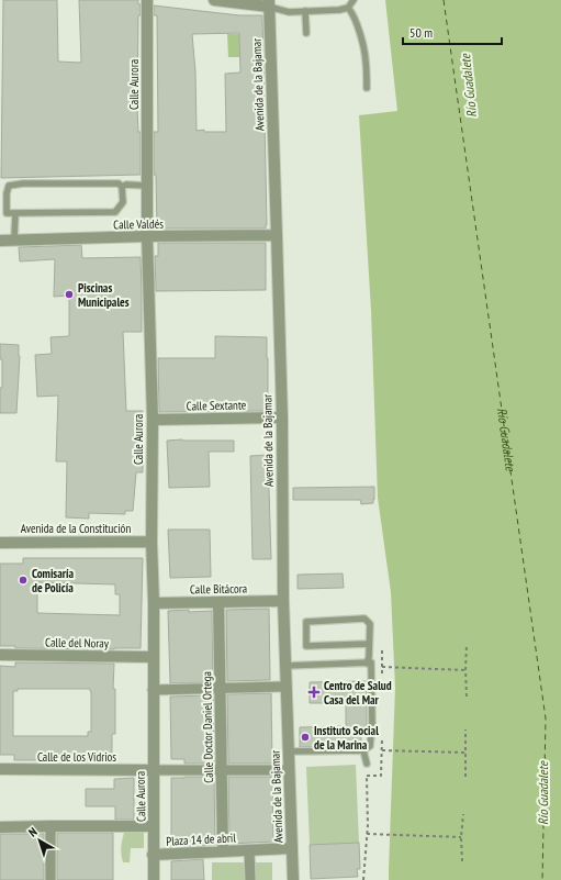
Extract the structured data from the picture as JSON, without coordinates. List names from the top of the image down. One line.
{"streets":{"street":["Calle Aurora","Avenida de la Bajamar","Calle Valdés","Calle Sextante","Avenida de la Constitución","Calle Bitácora","Calle del Noray","Calle Doctor Daniel Ortega","Calle de los Vidrios","Plaza 14 de abril"]},"crossings":[["Calle Aurora","Calle Valdés"],["Calle Aurora","Calle Sextante"],["Calle Aurora","Avenida de la Constitución"],["Calle Aurora","Calle Bitácora"],["Calle Aurora","Calle del Noray"],["Calle Aurora","Calle de los Vidrios"],["Calle Aurora","Plaza 14 de abril"],["Avenida de la Bajamar","Calle Valdés"],["Avenida de la Bajamar","Calle Sextante"],["Avenida de la Bajamar","Calle Bitácora"],["Avenida de la Bajamar","Plaza 14 de abril"],["Calle Bitácora","Calle Doctor Daniel Ortega"],["Calle Doctor Daniel Ortega","Plaza 14 de abril"]],"water":["Río Guadalete"],"places":{"other":["Piscinas Municipales","Comisaría de Policía","Instituto Social de la Marina"],"health":["Centro de Salud Casa del Mar"]},"scale_bar":"50 m","north":"top left"}
